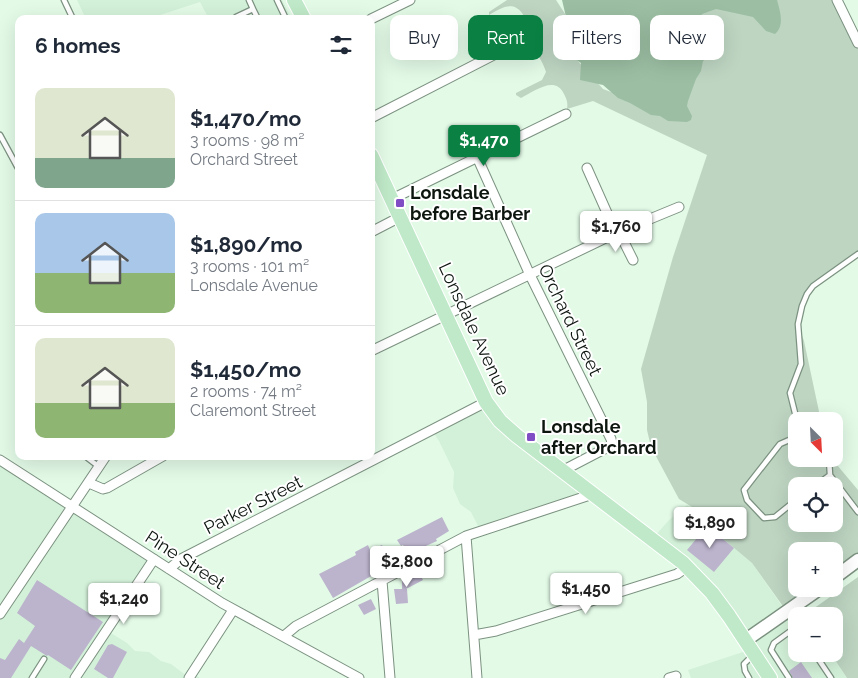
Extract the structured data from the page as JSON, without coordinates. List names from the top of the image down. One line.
{"streets":{"main road":["Lonsdale Avenue"],"street":["Orchard Street","Parker Street","Pine Street"]},"crossings":[["Orchard Street","Lonsdale Avenue"],["Lonsdale Avenue","Parker Street"],["Parker Street","Pine Street"]],"places":{"transit":["Lonsdale before Barber","Lonsdale after Orchard"]},"north":"bottom right","page":{"chip":["Buy","Rent","Filters","New"],"heading":"6 homes","list":[{"name":"$1,470/mo","note":"3 rooms · 98 m² · Orchard Street"},{"name":"$1,890/mo","note":"3 rooms · 101 m² · Lonsdale Avenue"},{"name":"$1,450/mo","note":"2 rooms · 74 m² · Claremont Street"}],"price":["$1,470","$1,760","$1,890","$2,800","$1,450","$1,240"],"map_buttons":["+","−"]}}
